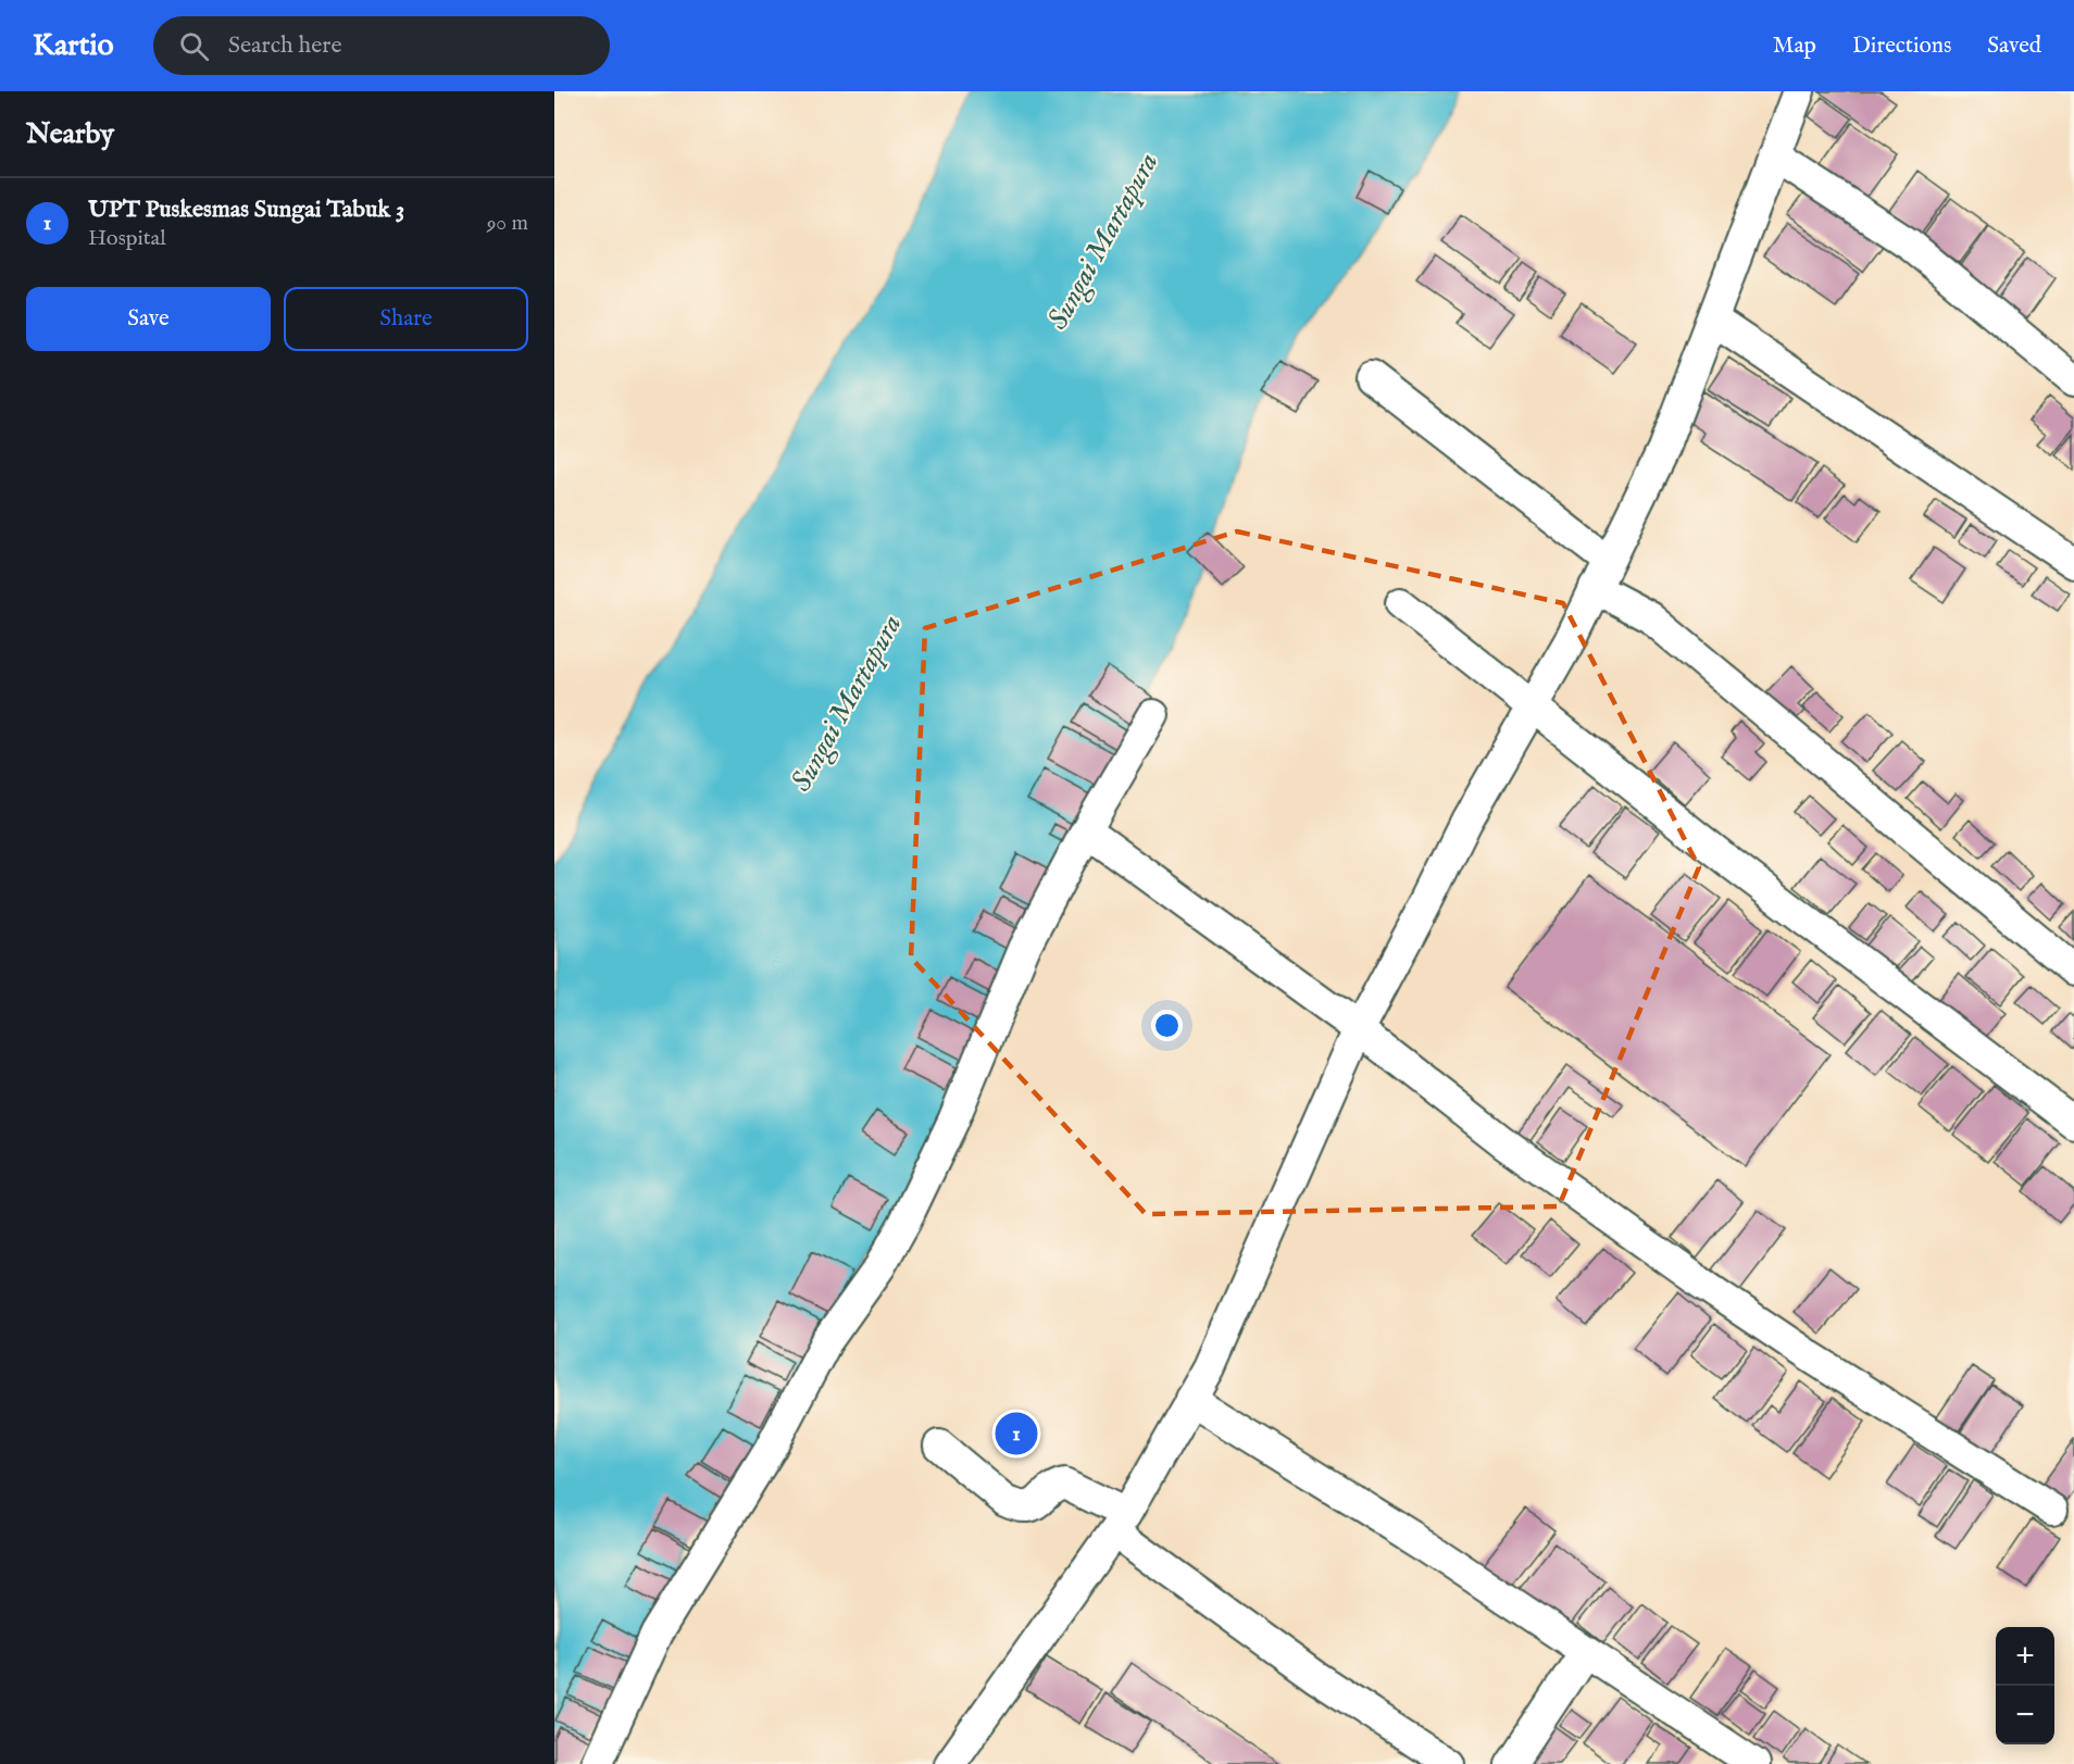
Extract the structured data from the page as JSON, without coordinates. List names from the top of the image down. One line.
{"water":["Sungai Martapura"],"page":{"header":"Kartio","search":"Search here","nav":["Map","Directions","Saved"],"heading":"Nearby","list":[{"mark":"1","name":"UPT Puskesmas Sungai Tabuk 3","note":"Hospital","value":"90 m"}],"buttons":["Save","Share"],"pins":"1","map_buttons":["+","−"]}}
